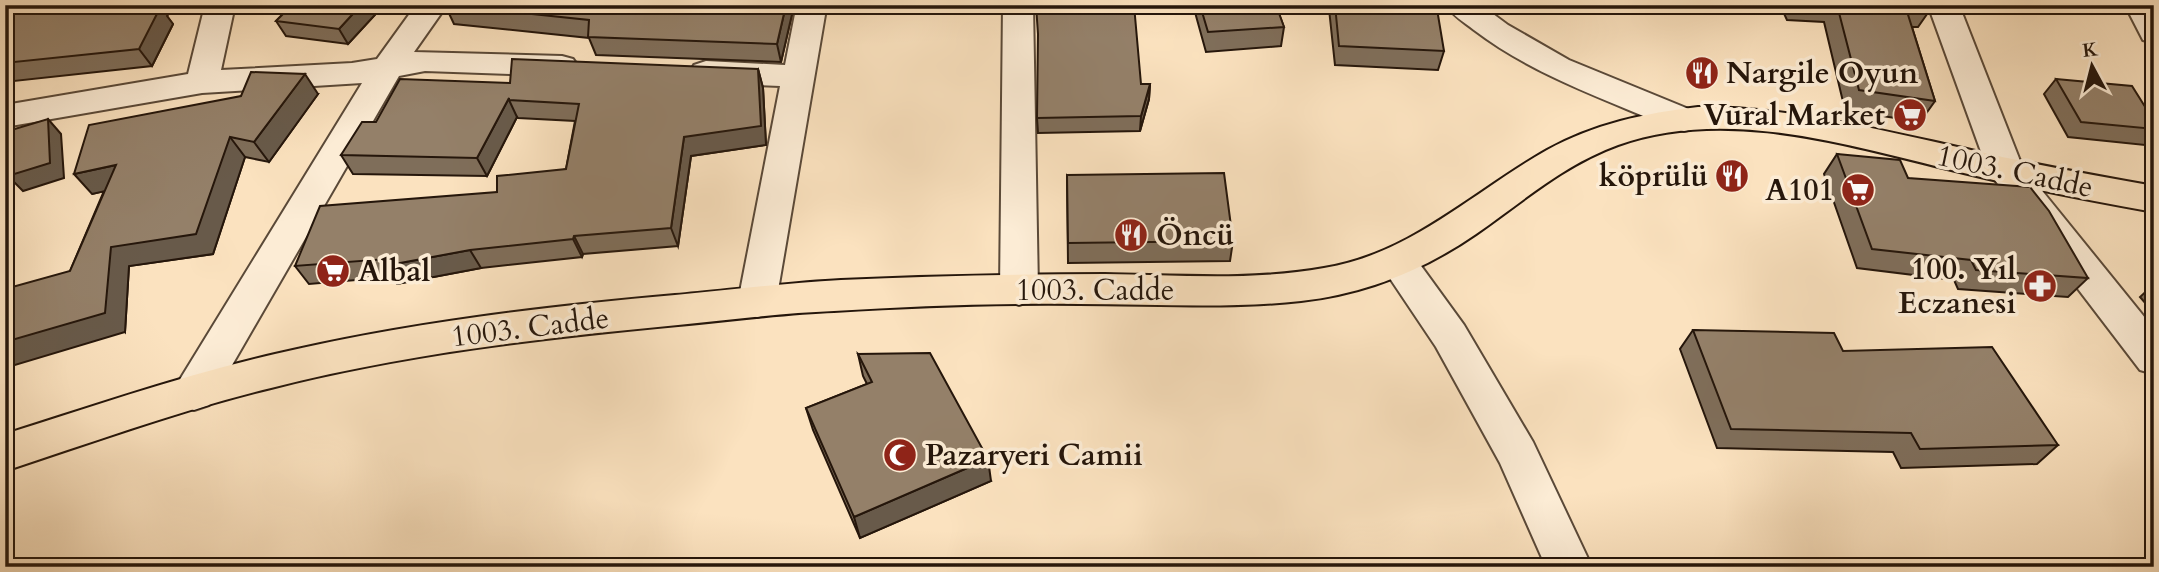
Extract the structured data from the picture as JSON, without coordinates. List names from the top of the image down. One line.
{"streets":{"main road":["1003. Cadde"]},"places":{"restaurant":["Nargile Oyun","köprülü","Öncü"],"supermarket":["Vural Market","A101","Albal"],"pharmacy":["100. Yıl Eczanesi"],"mosque":["Pazaryeri Camii"]},"north":"top"}
